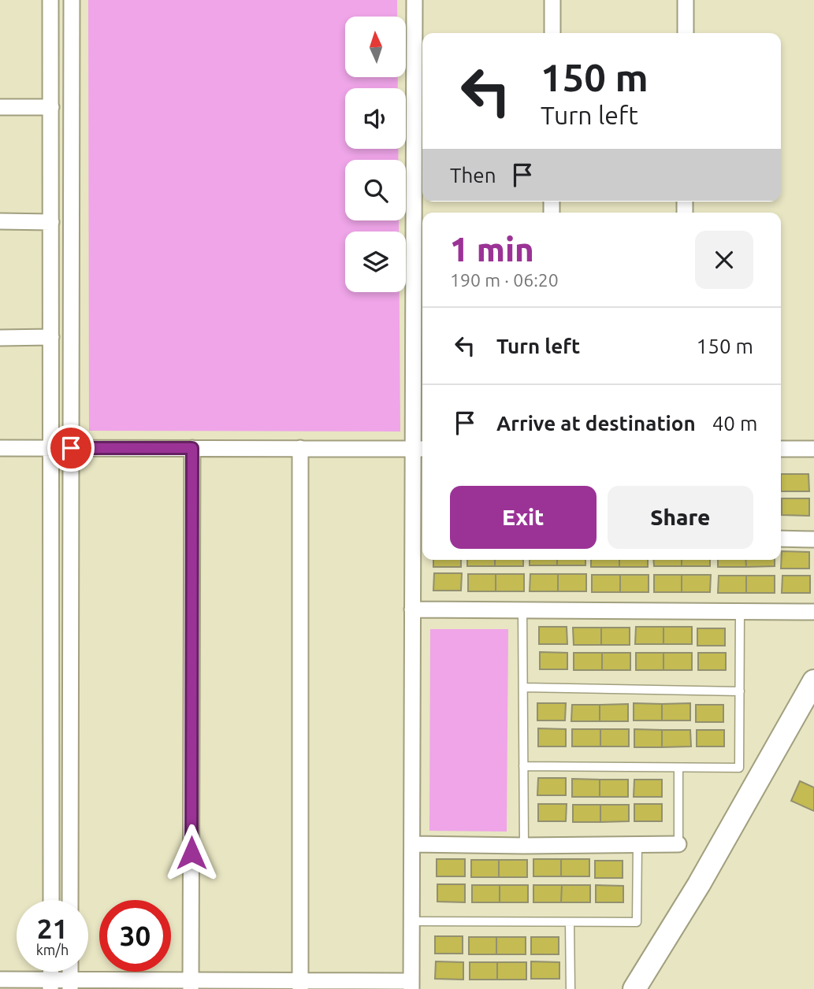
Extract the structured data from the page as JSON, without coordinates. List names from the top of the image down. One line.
{"north":"top","page":{"turn":["150 m","Turn left"],"then":"Then","heading":["1 min","190 m · 06:20"],"list":[{"name":"Turn left","value":"150 m"},{"name":"Arrive at destination","value":"40 m"}],"buttons":["Exit","Share"],"speed":"21 km/h","limit":"30"}}
